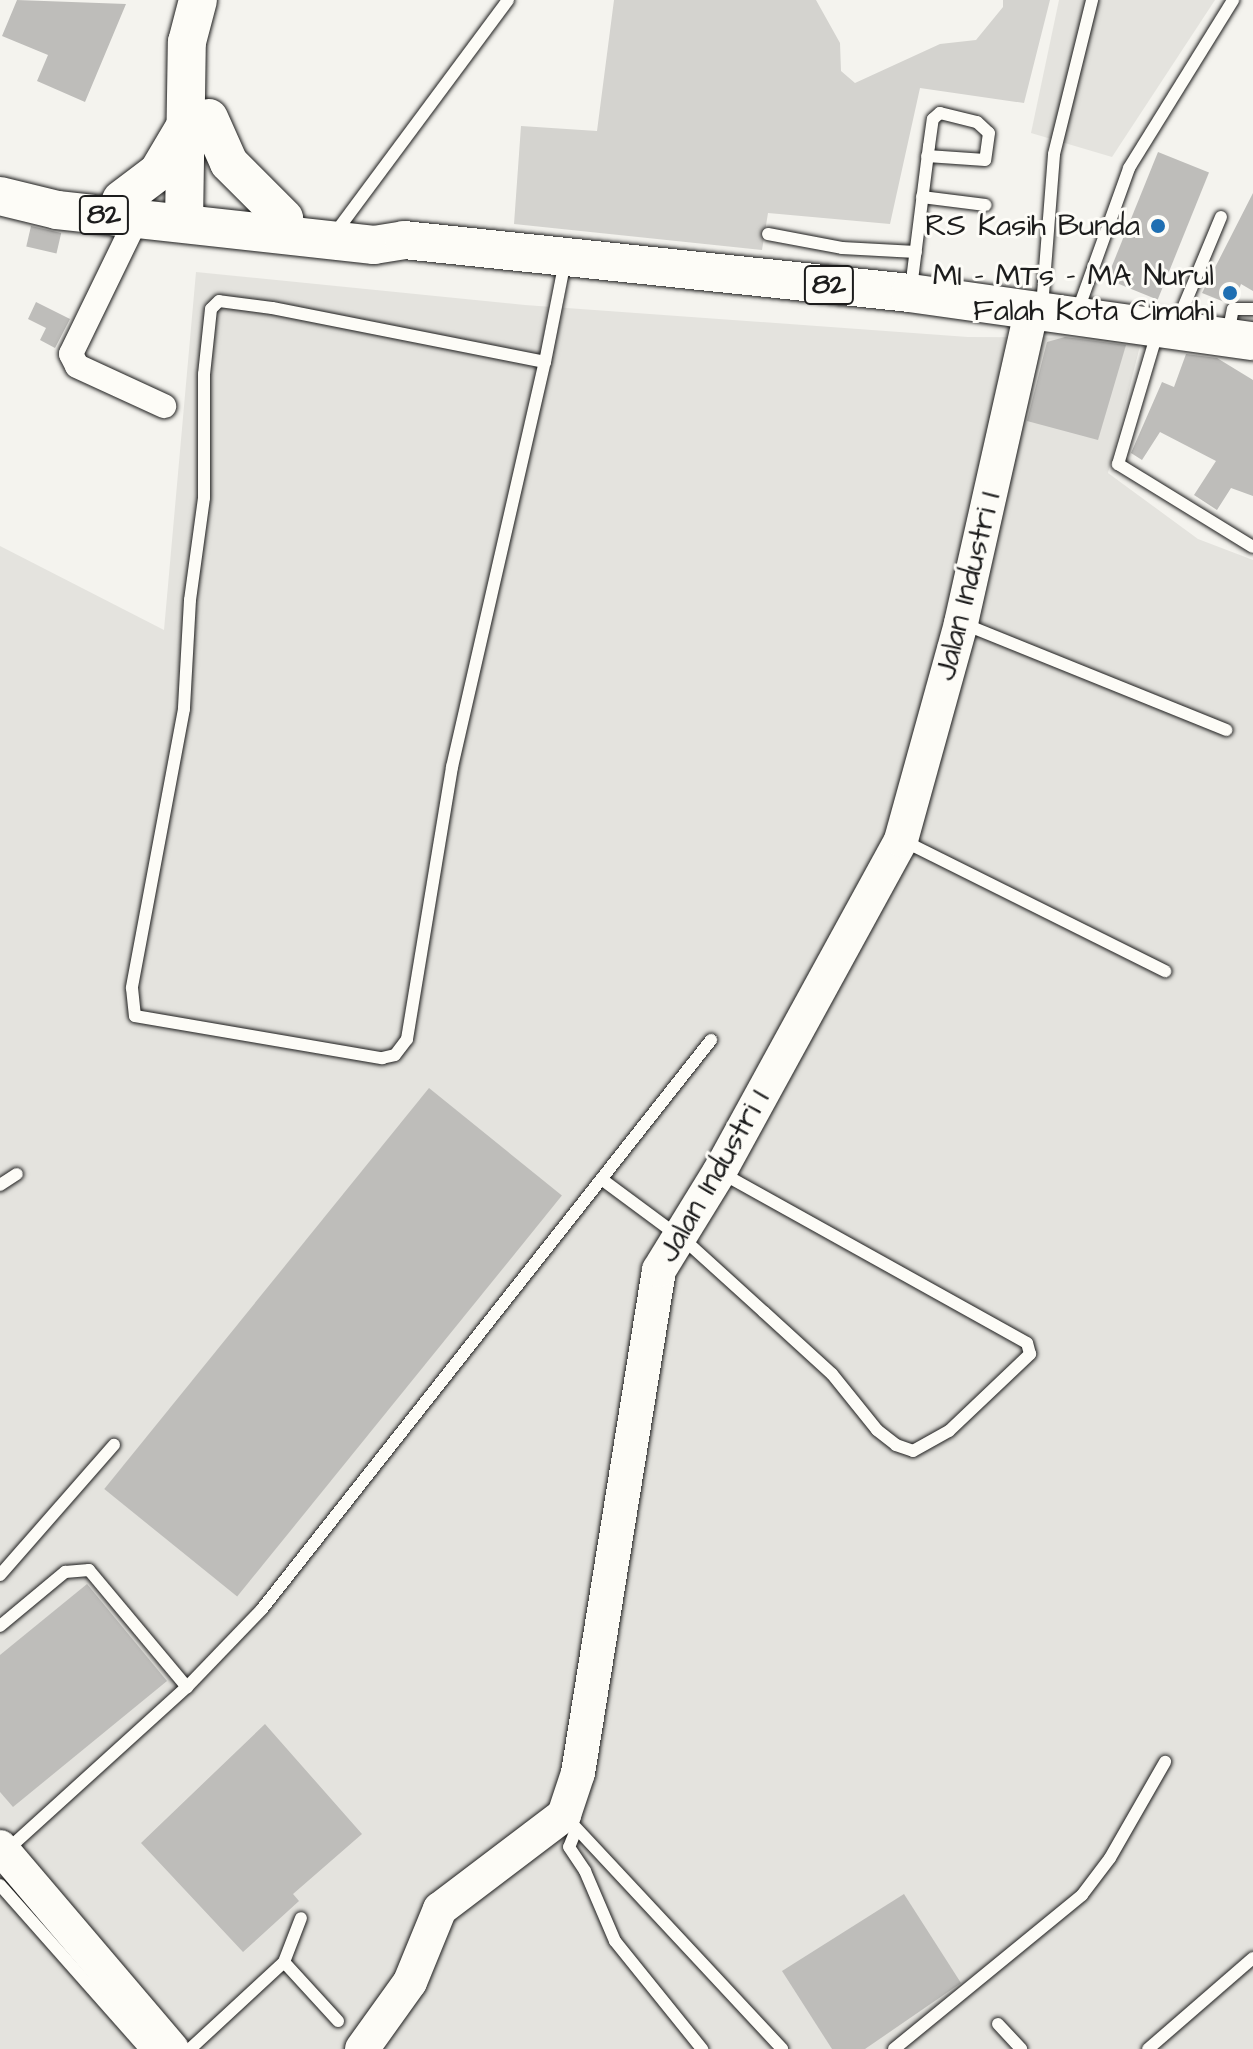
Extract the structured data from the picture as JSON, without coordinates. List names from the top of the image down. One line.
{"streets":{"main road":["82","Jalan Industri I"]},"crossings":[["82","Jalan Industri I"]],"places":["RS Kasih Bunda","MI - MTs - MA Nurul Falah Kota Cimahi"]}
